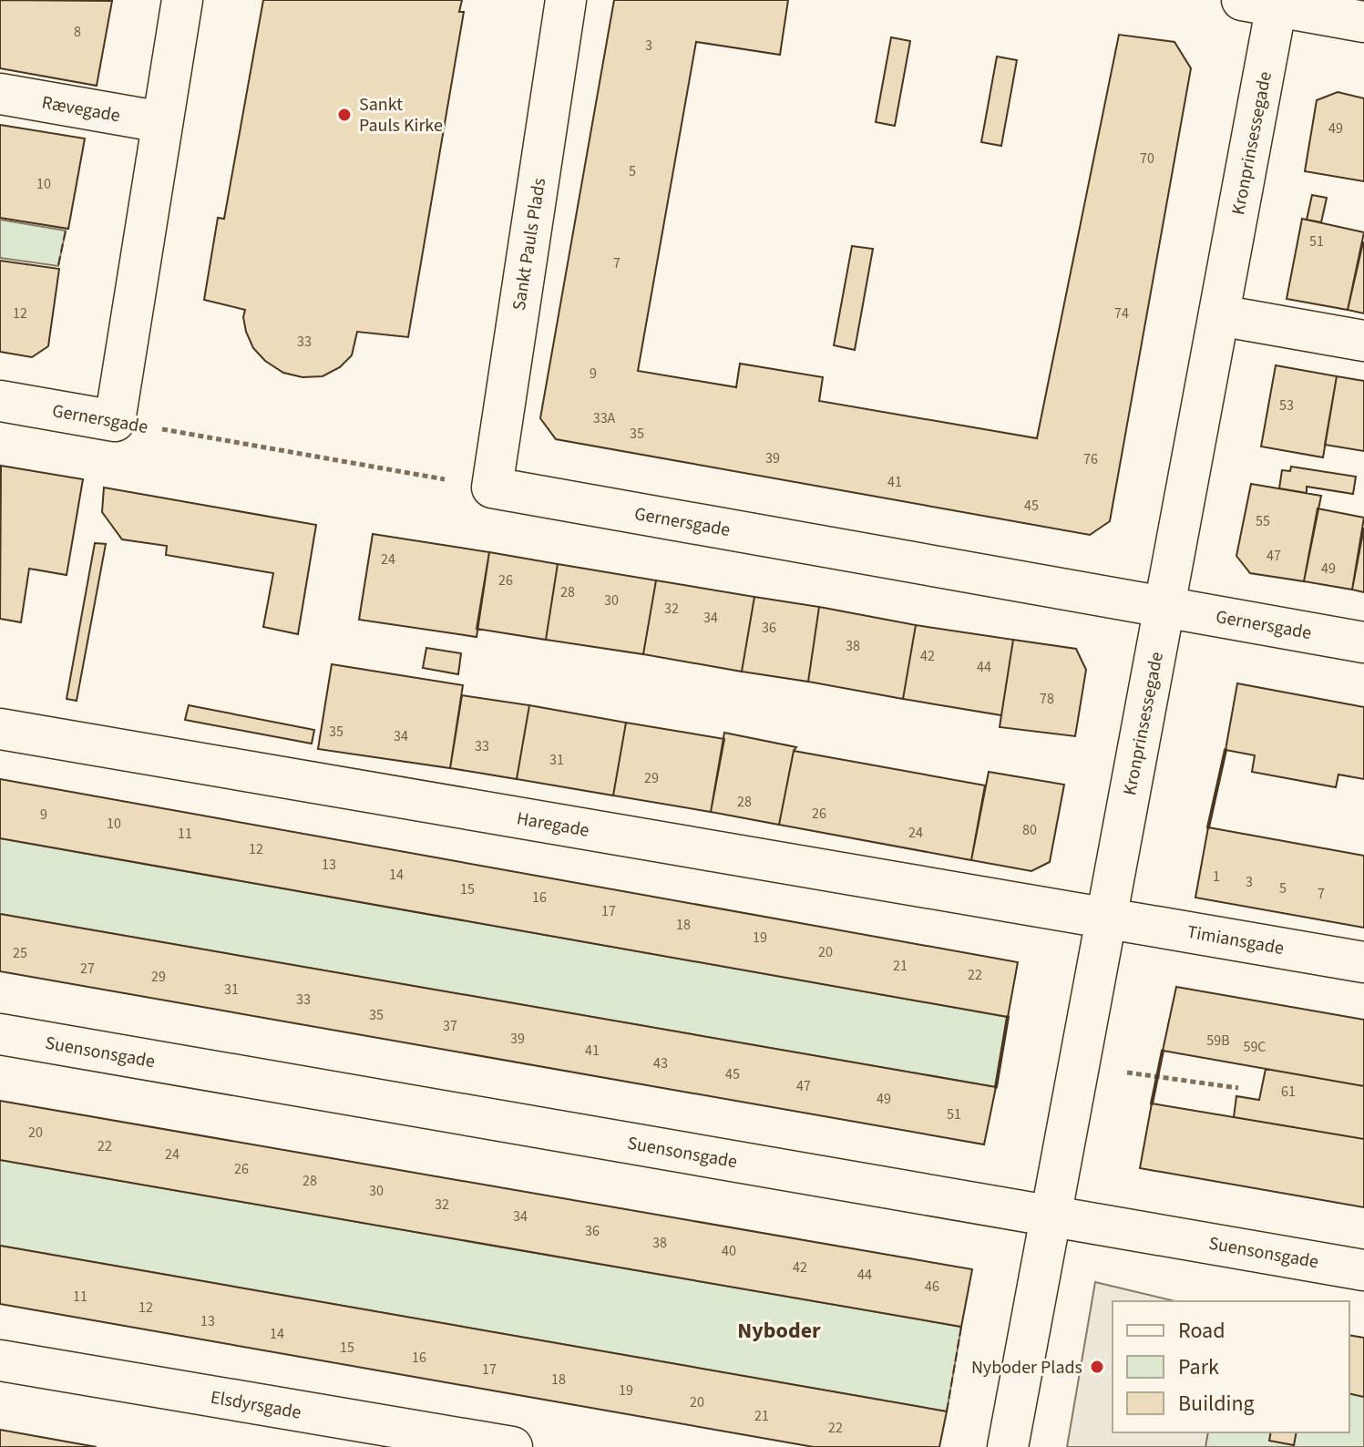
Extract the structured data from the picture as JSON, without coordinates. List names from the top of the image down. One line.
{"streets":{"street":["Rævegade","Kronprinsessegade","Sankt Pauls Plads","Gernersgade","Haregade","Timiansgade","Suensonsgade","Elsdyrsgade"]},"crossings":[["Kronprinsessegade","Gernersgade"],["Kronprinsessegade","Haregade"],["Kronprinsessegade","Timiansgade"],["Kronprinsessegade","Suensonsgade"],["Sankt Pauls Plads","Gernersgade"],["Haregade","Timiansgade"]],"districts":["Nyboder"],"places":["Sankt Pauls Kirke","Nyboder Plads"],"house_numbers":["8","3","49","70","5","10","51","7","12","74","33","9","53","33A","35","39","76","41","45","55","47","24","49","26","28","30","32","34","36","38","42","44","78","35","34","33","31","29","28","26","9","10","80","24","11","12","13","14","1","3","5","15","7","16","17","18","19","20","25","21","27","22","29","31","33","35","37","39","59B","59C","41","43","45","47","61","49","51","20","22","24","26","28","30","32","34","36","38","40","42","44","46","11","12","13","14","15","16","17","18","19","20","21","22"],"legend":["Road","Park","Building"]}
